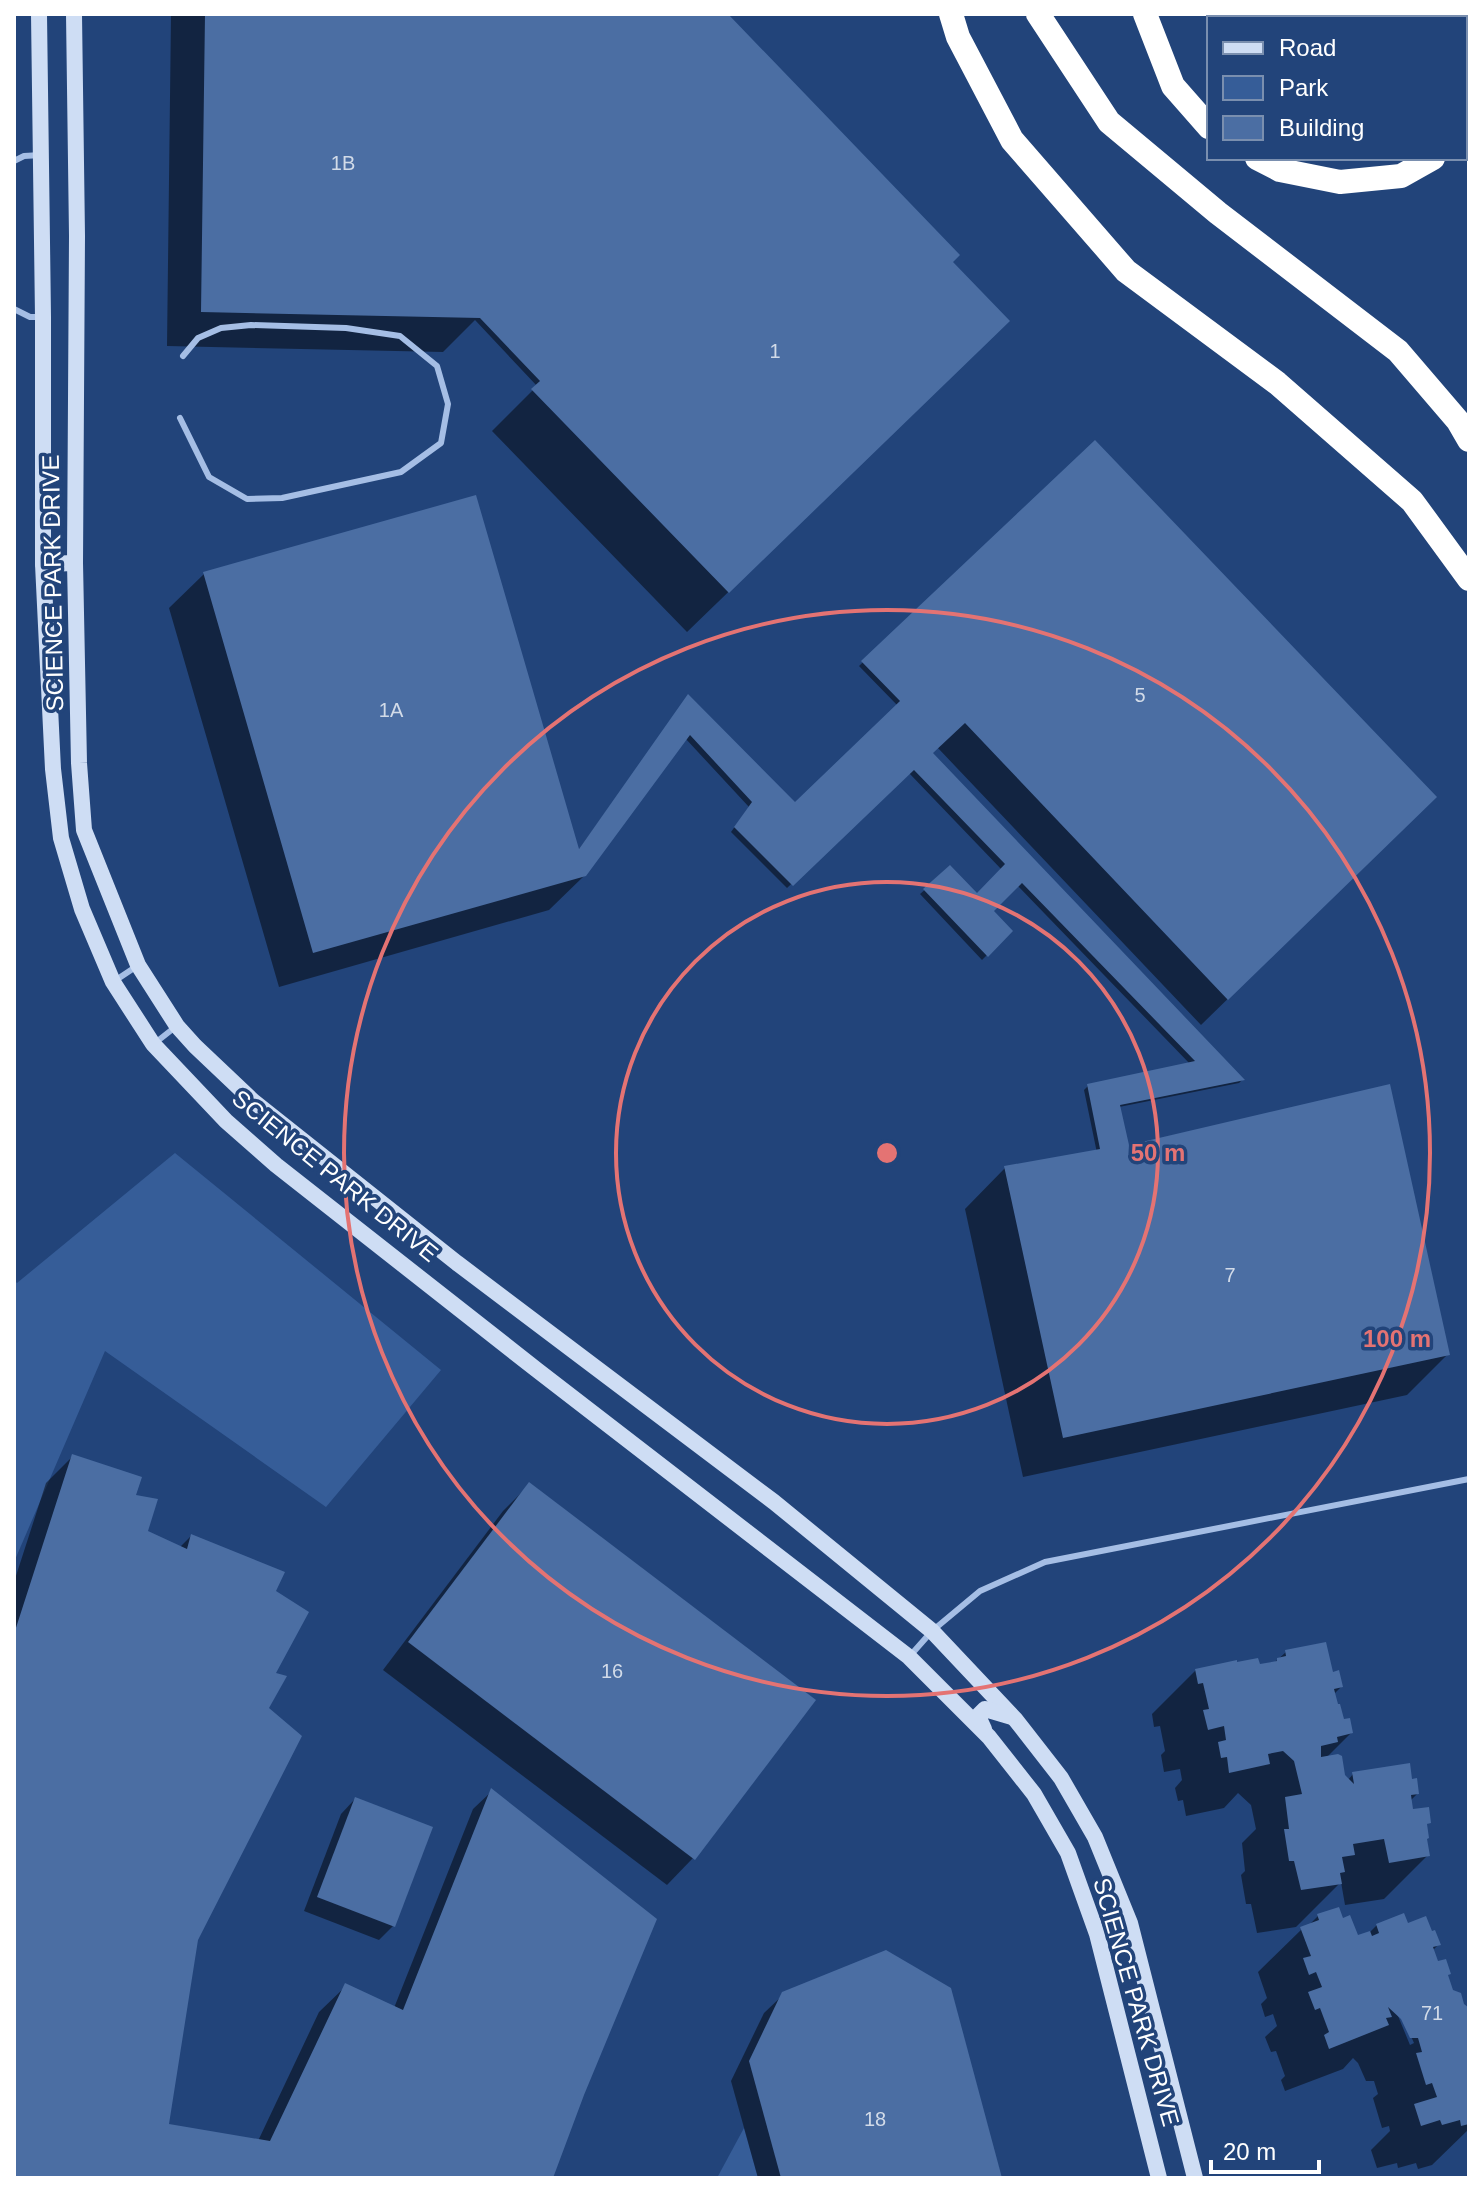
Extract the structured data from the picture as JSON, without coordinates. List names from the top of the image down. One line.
{"streets":{"main road":["SCIENCE PARK DRIVE"]},"house_numbers":["1B","1","5","1A","7","16","71","18"],"legend":["Road","Park","Building"],"scale_bar":"20 m","rings":["50 m","100 m"]}
